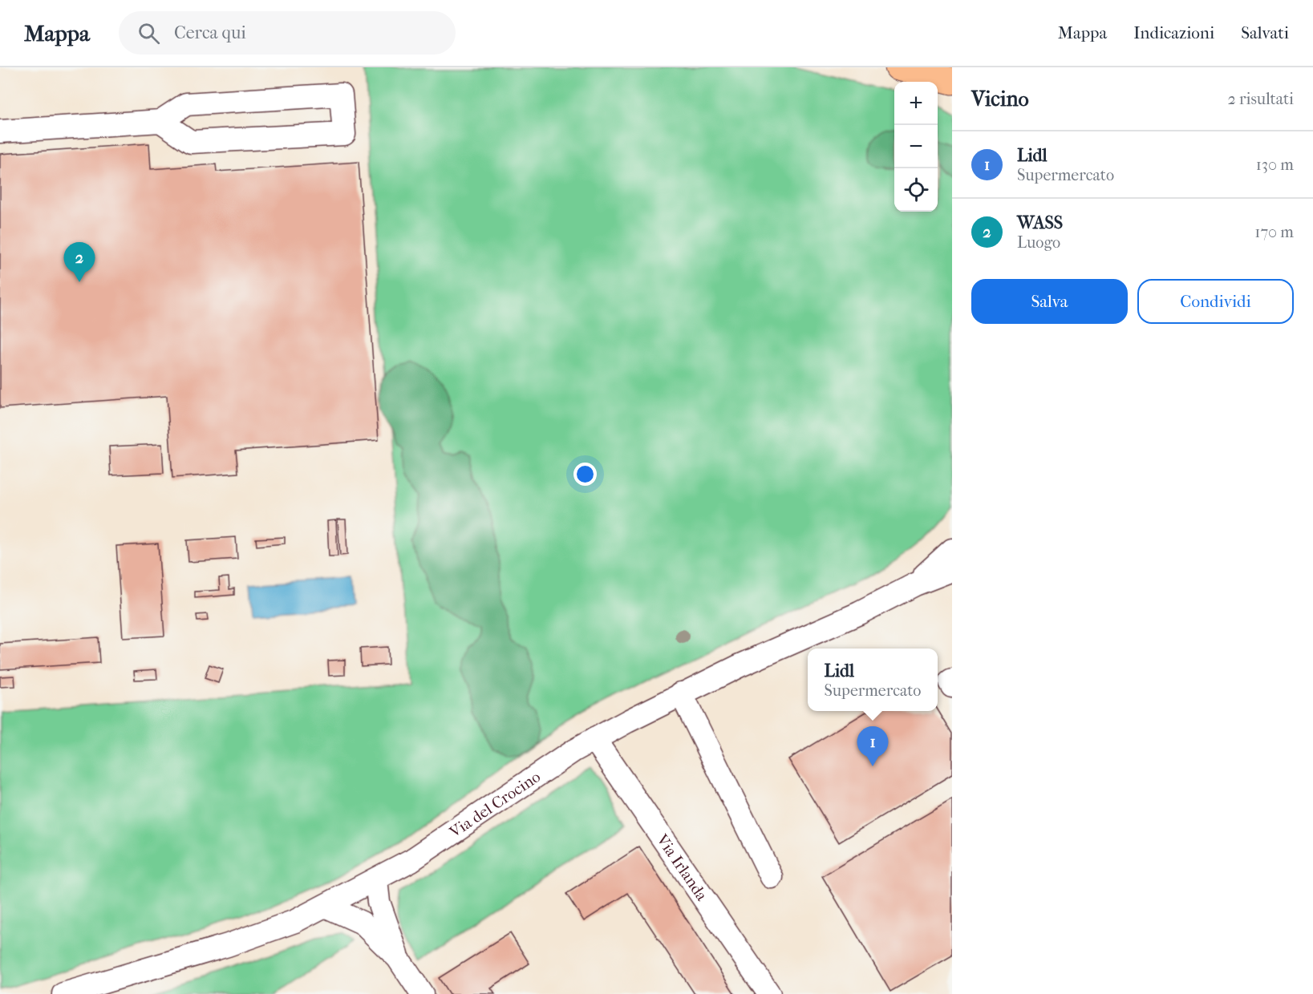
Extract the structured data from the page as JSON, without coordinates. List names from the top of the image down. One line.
{"streets":{"street":["Via del Crocino","Via Irlanda"]},"crossings":[["Via del Crocino","Via Irlanda"]],"page":{"header":"Mappa","search":"Cerca qui","nav":["Mappa","Indicazioni","Salvati"],"heading":["Vicino","2 risultati"],"map_buttons":["+","−"],"list":[{"mark":"1","name":"Lidl","note":"Supermercato","value":"130 m"},{"mark":"2","name":"WASS","note":"Luogo","value":"170 m"}],"pins":["2","1"],"buttons":["Salva","Condividi"],"popup":["Lidl","Supermercato"]}}
